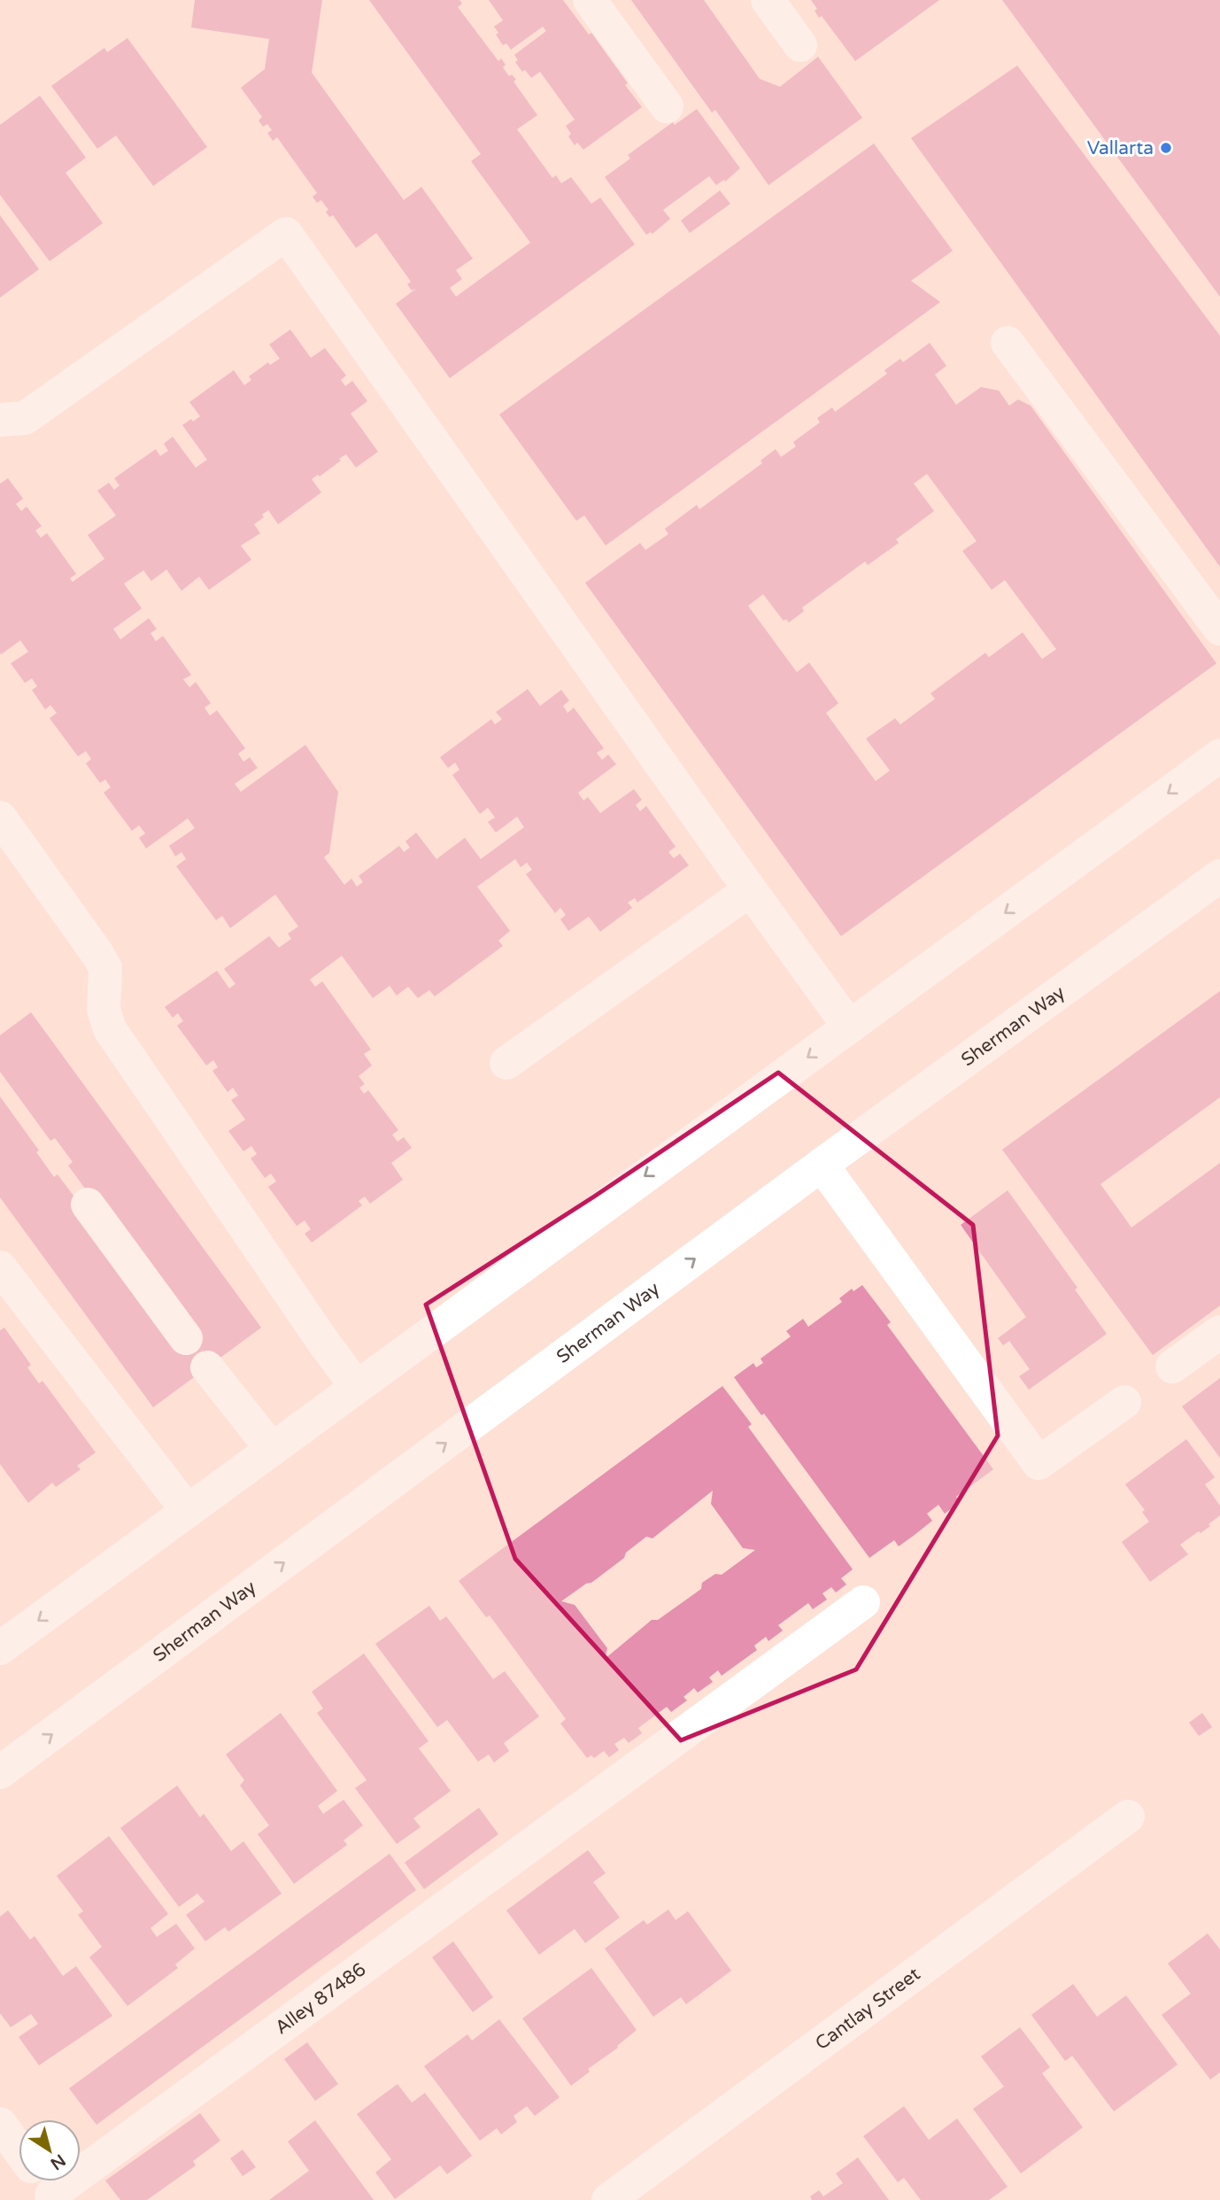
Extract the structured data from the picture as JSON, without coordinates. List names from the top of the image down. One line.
{"streets":{"main road":["Sherman Way","Alley 87486","Cantlay Street"]},"places":["Vallarta"],"north":"bottom right"}
